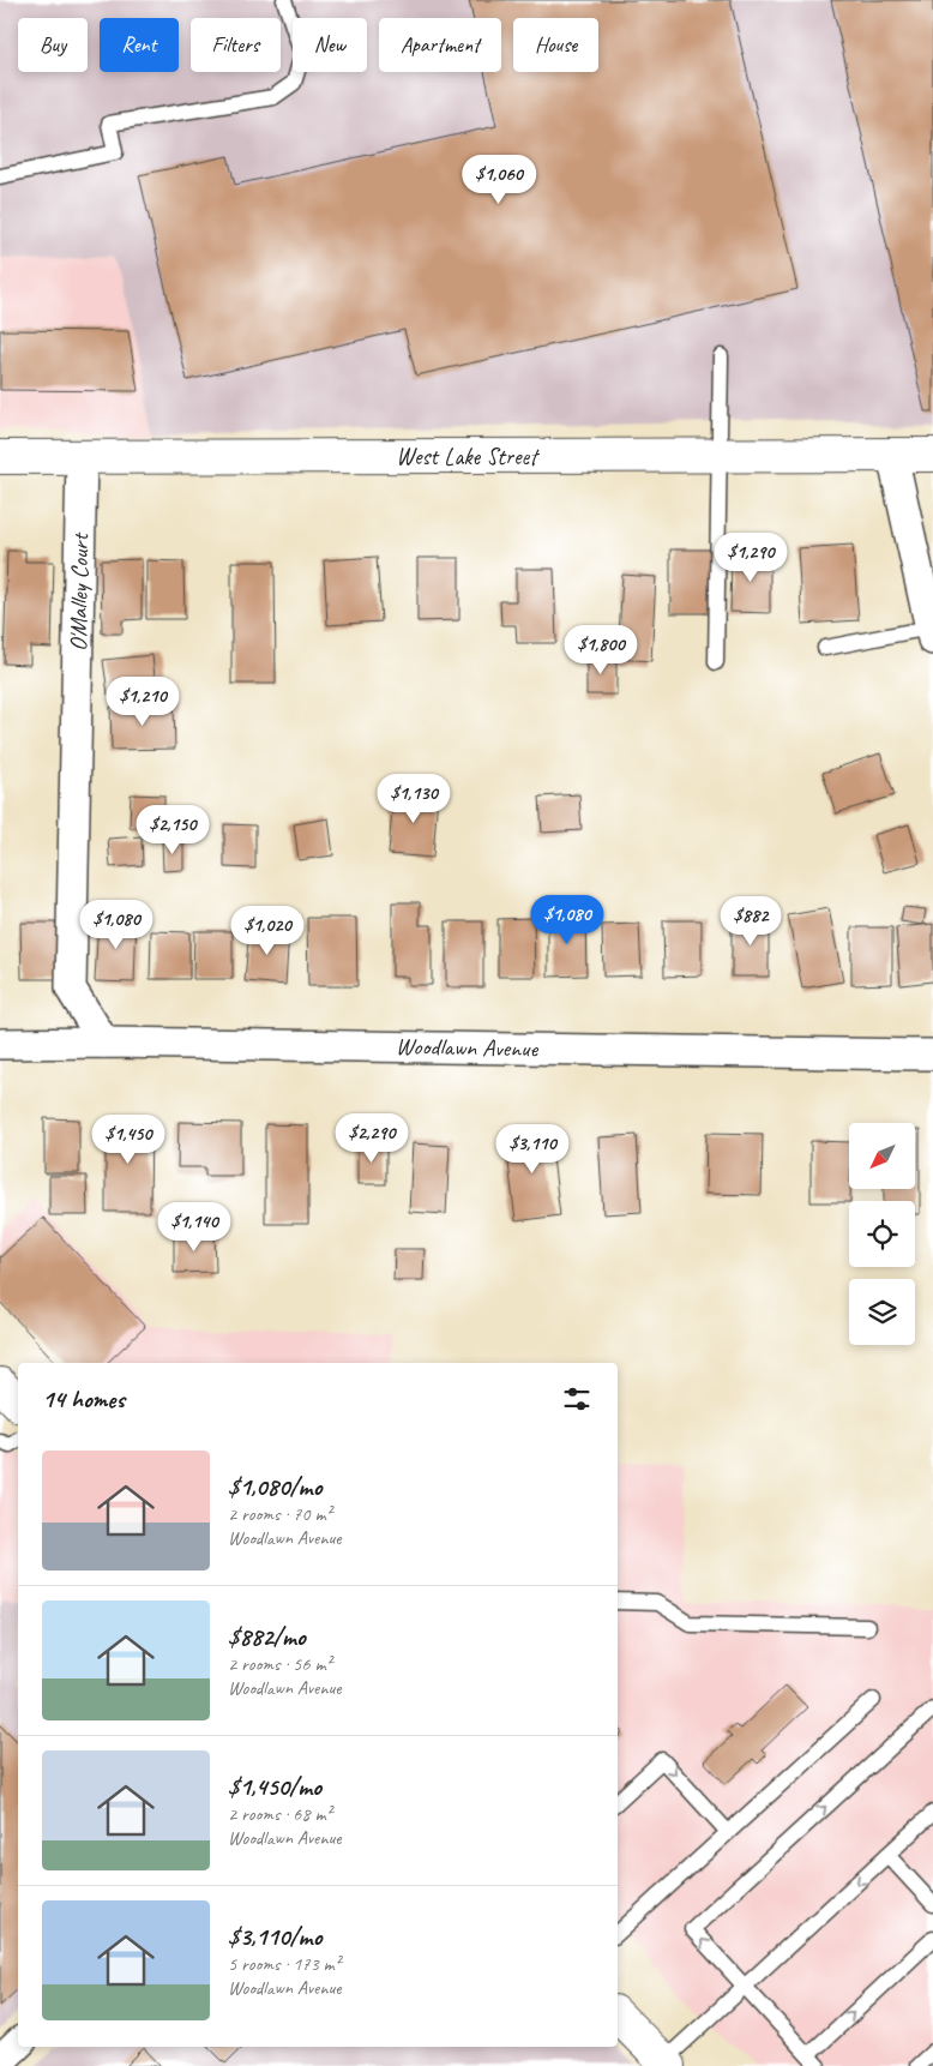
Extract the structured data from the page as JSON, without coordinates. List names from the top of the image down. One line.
{"streets":{"main road":["West Lake Street"],"street":["O'Malley Court","Woodlawn Avenue"]},"crossings":[["West Lake Street","O'Malley Court"],["O'Malley Court","Woodlawn Avenue"]],"north":"bottom left","page":{"chip":["Buy","Rent","Filters","New","Apartment","House"],"price":["$1,060","$1,290","$1,800","$1,210","$1,130","$2,150","$1,080","$882","$1,080","$1,020","$2,290","$1,450","$3,110","$1,140"],"heading":"14 homes","list":[{"name":"$1,080/mo","note":"2 rooms · 70 m² · Woodlawn Avenue"},{"name":"$882/mo","note":"2 rooms · 56 m² · Woodlawn Avenue"},{"name":"$1,450/mo","note":"2 rooms · 68 m² · Woodlawn Avenue"},{"name":"$3,110/mo","note":"5 rooms · 173 m² · Woodlawn Avenue"}]}}
